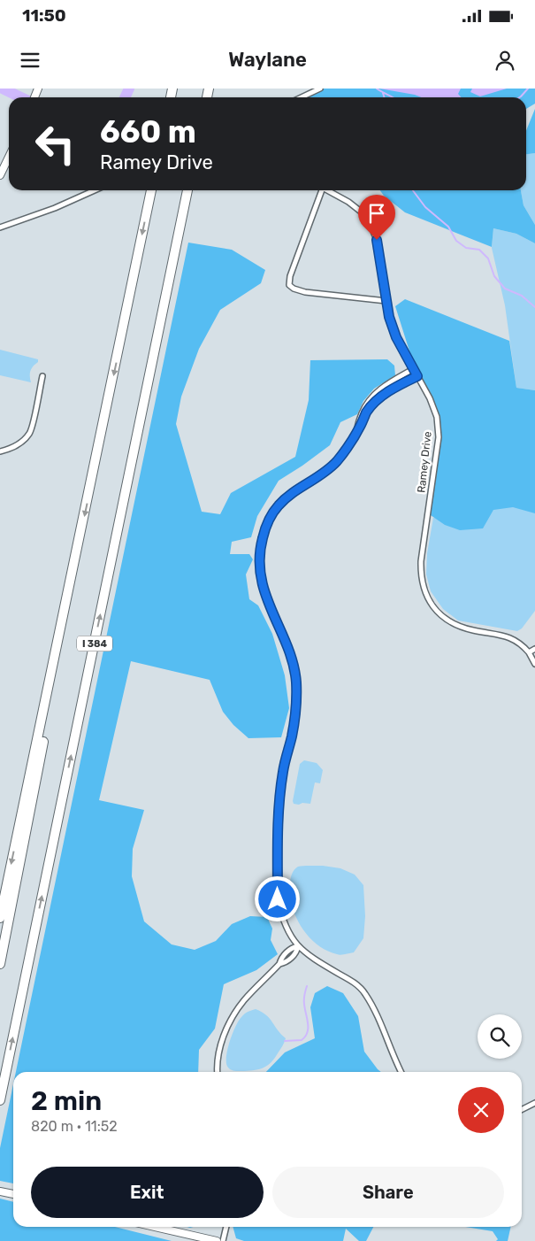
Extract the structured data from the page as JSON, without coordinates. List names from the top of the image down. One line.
{"streets":{"highway":["I 384"],"street":["Ramey Drive"]},"page":{"status":"11:50","header":"Waylane","turn":["660 m","Ramey Drive"],"heading":["2 min","820 m · 11:52"],"buttons":["Exit","Share"]}}
